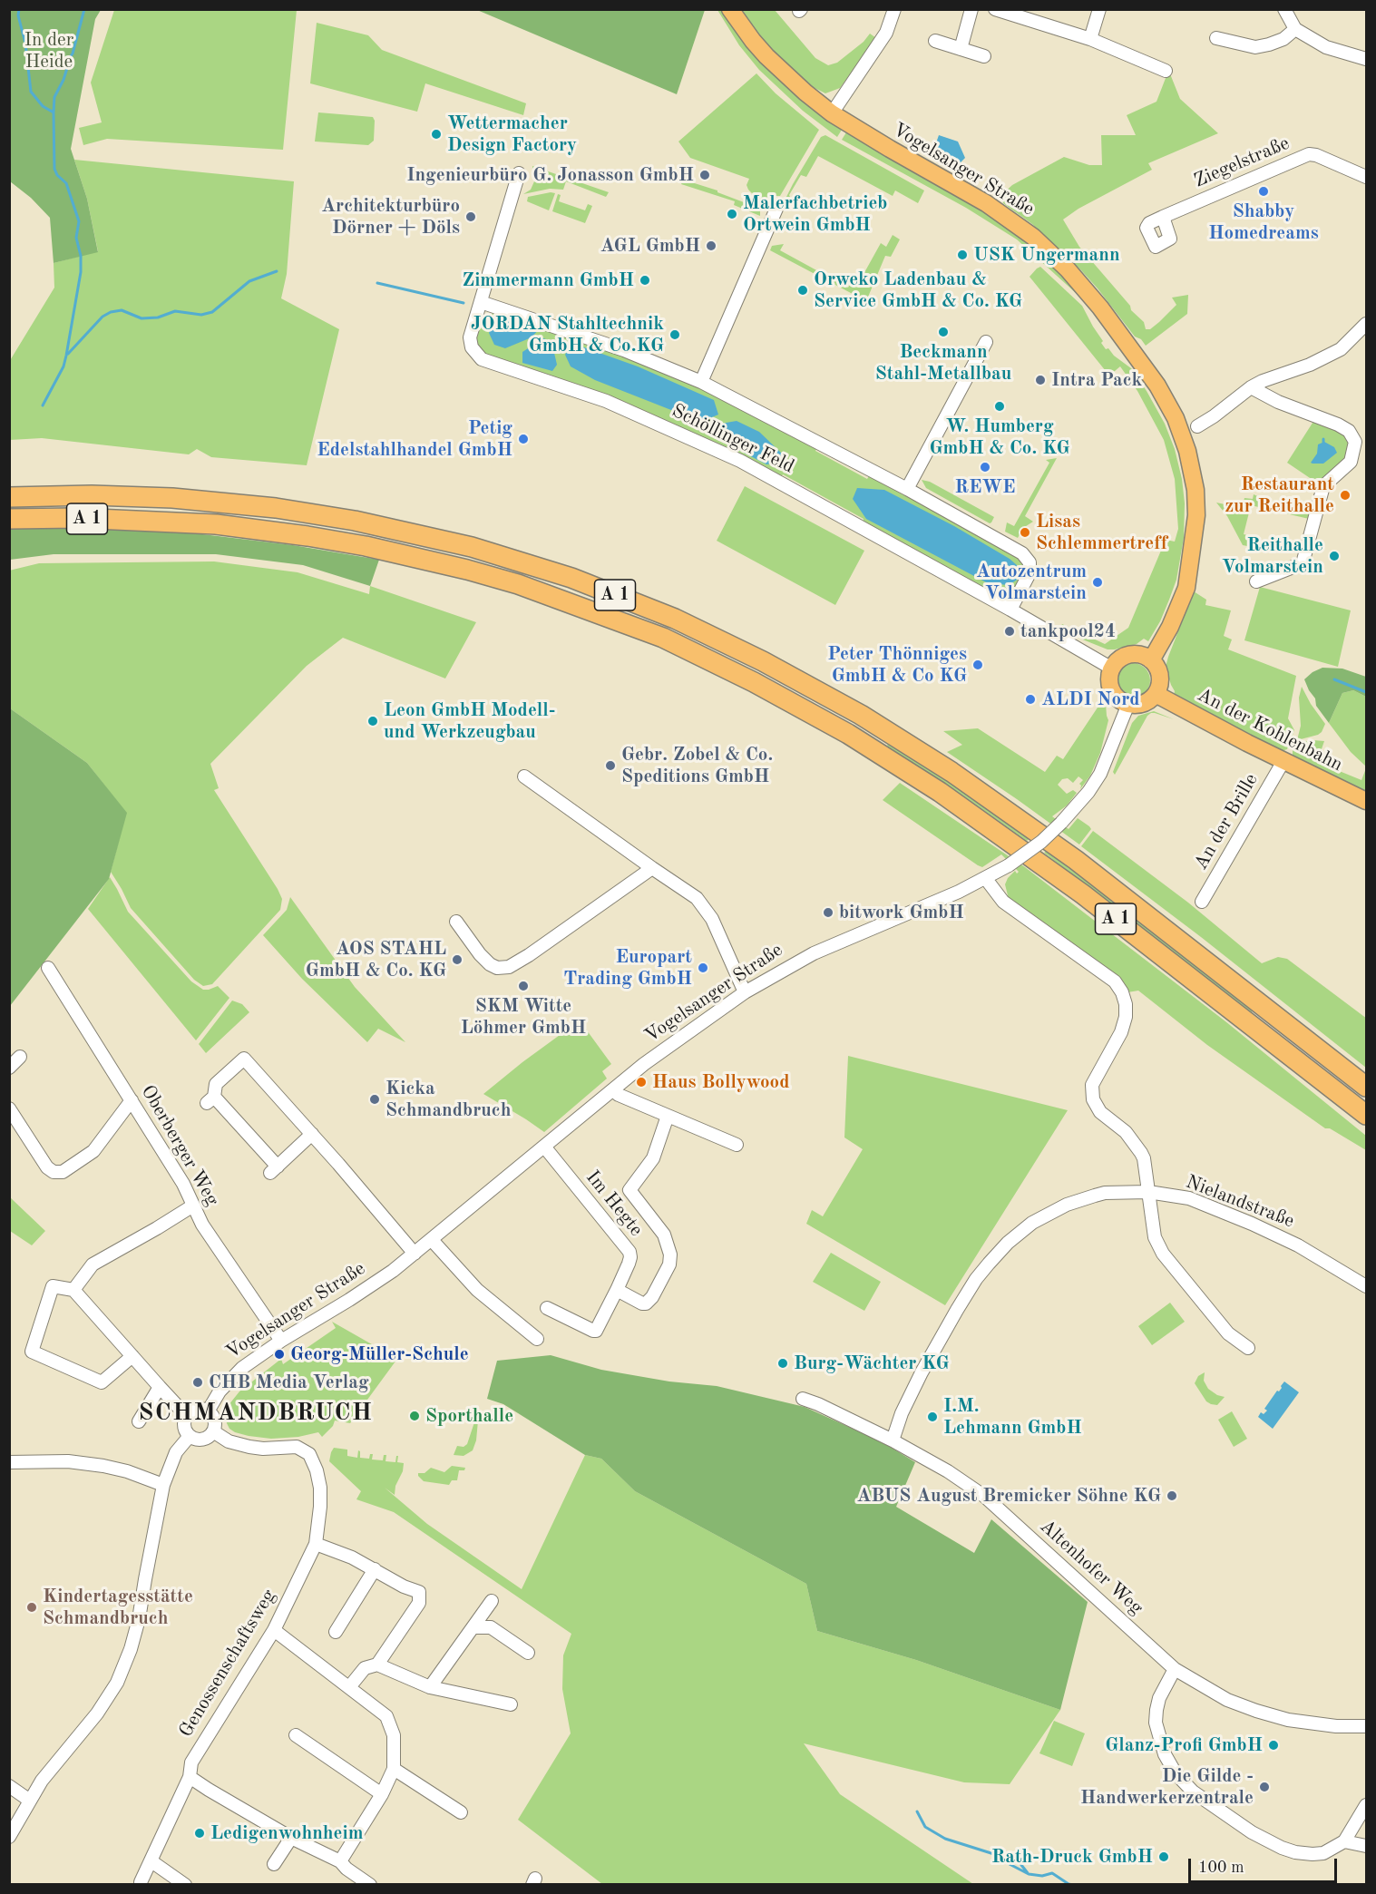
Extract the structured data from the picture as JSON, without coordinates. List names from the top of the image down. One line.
{"streets":{"highway":["A 1"],"main road":["Vogelsanger Straße","An der Kohlenbahn"],"street":["Ziegelstraße","Schöllinger Feld","An der Brille","Oberberger Weg","Nielandstraße","Im Hegte","Altenhofer Weg","Genossenschaftsweg"]},"crossings":[["Vogelsanger Straße","Schöllinger Feld"],["Vogelsanger Straße","An der Kohlenbahn"],["Vogelsanger Straße","Oberberger Weg"],["Vogelsanger Straße","Im Hegte"],["Vogelsanger Straße","Genossenschaftsweg"],["Schöllinger Feld","An der Kohlenbahn"],["An der Kohlenbahn","An der Brille"],["Nielandstraße","Altenhofer Weg"]],"districts":["SCHMANDBRUCH"],"parks":["In der Heide"],"places":["Wettermacher Design Factory","Ingenieurbüro G. Jonasson GmbH","Shabby Homedreams","Malerfachbetrieb Ortwein GmbH","Architekturbüro Dörner + Döls","AGL GmbH","USK Ungermann","Zimmermann GmbH","Orweko Ladenbau & Service GmbH & Co. KG","Beckmann Stahl-Metallbau","JORDAN Stahltechnik GmbH & Co.KG","Intra Pack","W. Humberg GmbH & Co. KG","Petig Edelstahlhandel GmbH","REWE","Restaurant zur Reithalle","Lisas Schlemmertreff","Reithalle Volmarstein","Autozentrum Volmarstein","tankpool24","Peter Thönniges GmbH & Co KG","ALDI Nord","Leon GmbH Modell- und Werkzeugbau","Gebr. Zobel & Co. Speditions GmbH","bitwork GmbH","AOS STAHL GmbH & Co. KG","Europart Trading GmbH","SKM Witte Löhmer GmbH","Haus Bollywood","Kicka Schmandbruch","Georg-Müller-Schule","Burg-Wächter KG","CHB Media Verlag","Sporthalle","I.M. Lehmann GmbH","ABUS August Bremicker Söhne KG","Kindertagesstätte Schmandbruch","Glanz-Profi GmbH","Die Gilde - Handwerkerzentrale","Ledigenwohnheim","Rath-Druck GmbH"],"scale_bar":"100 m"}
